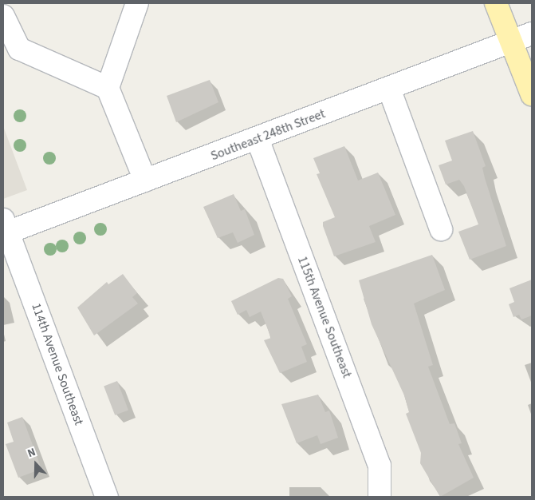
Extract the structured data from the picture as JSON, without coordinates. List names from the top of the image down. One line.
{"streets":{"street":["Southeast 248th Street","115th Avenue Southeast","114th Avenue Southeast"]},"crossings":[["Southeast 248th Street","115th Avenue Southeast"],["Southeast 248th Street","114th Avenue Southeast"]],"north":"top"}
